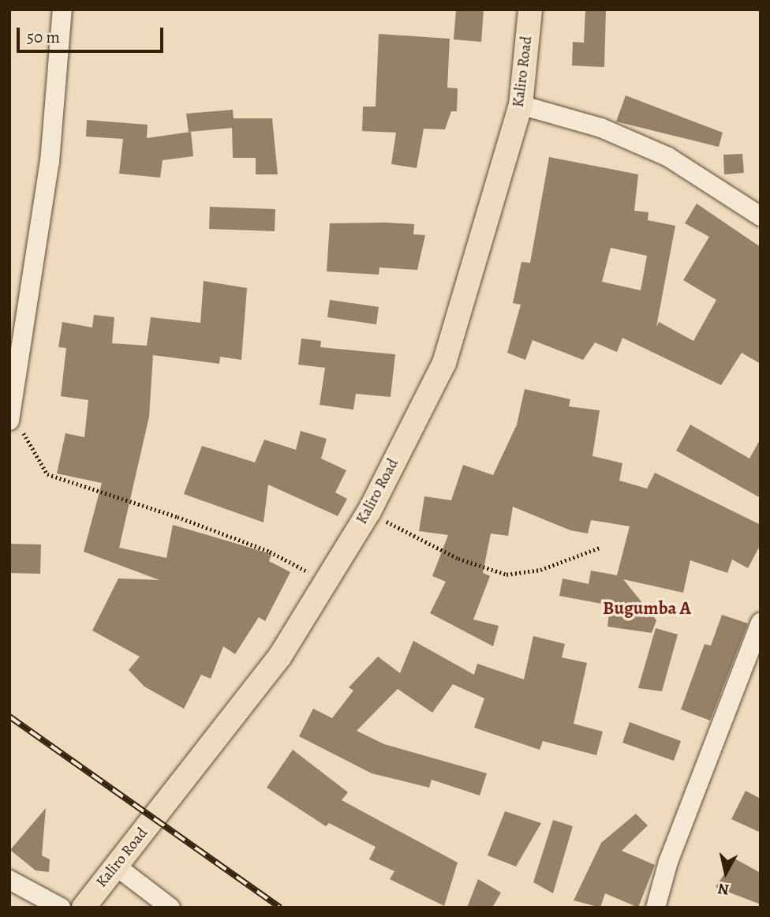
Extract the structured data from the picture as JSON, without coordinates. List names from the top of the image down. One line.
{"streets":{"main road":["Kaliro Road"]},"districts":["Bugumba A"],"scale_bar":"50 m","north":"bottom"}
